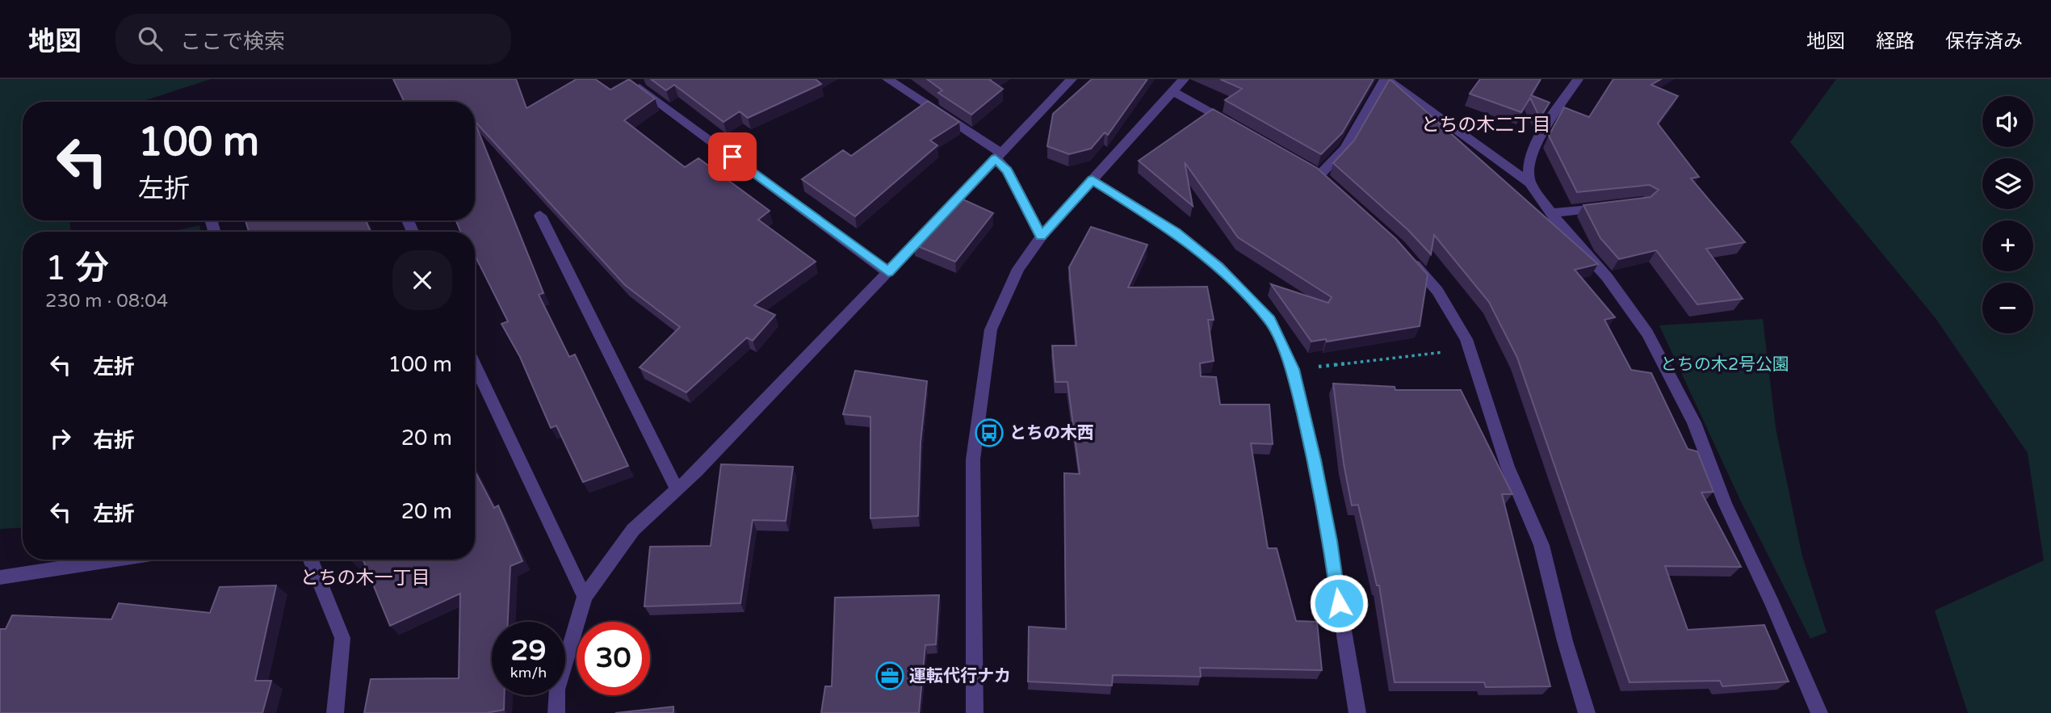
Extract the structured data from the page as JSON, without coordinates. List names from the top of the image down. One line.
{"districts":["とちの木二丁目","とちの木一丁目"],"parks":["とちの木2号公園"],"places":{"bus stop":["とちの木西"],"office":["運転代行ナカ"]},"page":{"header":"地図","search":"ここで検索","nav":["地図","経路","保存済み"],"map_buttons":["+","−"],"turn":["100 m","左折"],"heading":["1 分","230 m · 08:04"],"list":[{"name":"左折","value":"100 m"},{"name":"右折","value":"20 m"},{"name":"左折","value":"20 m"}],"speed":"29 km/h","limit":"30"}}
